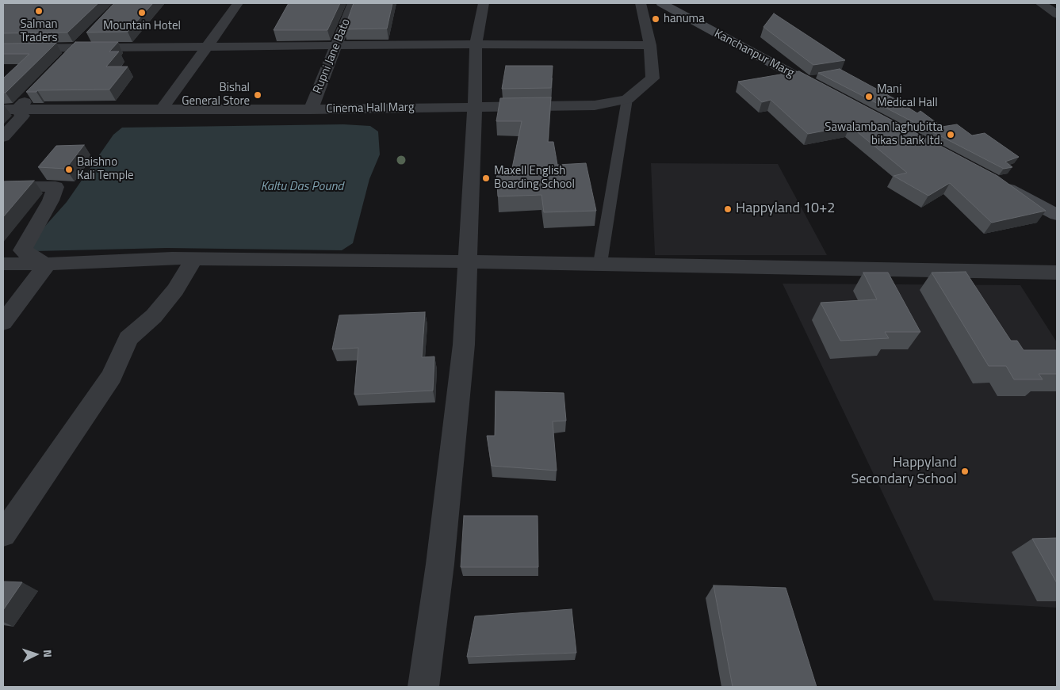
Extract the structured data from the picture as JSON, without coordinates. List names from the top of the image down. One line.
{"streets":{"main road":["Kanchanpur Marg"],"street":["Rupni Jane Bato","Cinema Hall Marg"]},"crossings":[["Rupni Jane Bato","Cinema Hall Marg"]],"water":["Kaltu Das Pound"],"places":["Salman Traders","Mountain Hotel","hanuma","Bishal General Store","Mani Medical Hall","Sawalamban laghubitta bikas bank ltd.","Baishno Kali Temple","Maxell English Boarding School","Happyland 10+2","Happyland Secondary School"],"north":"right"}
